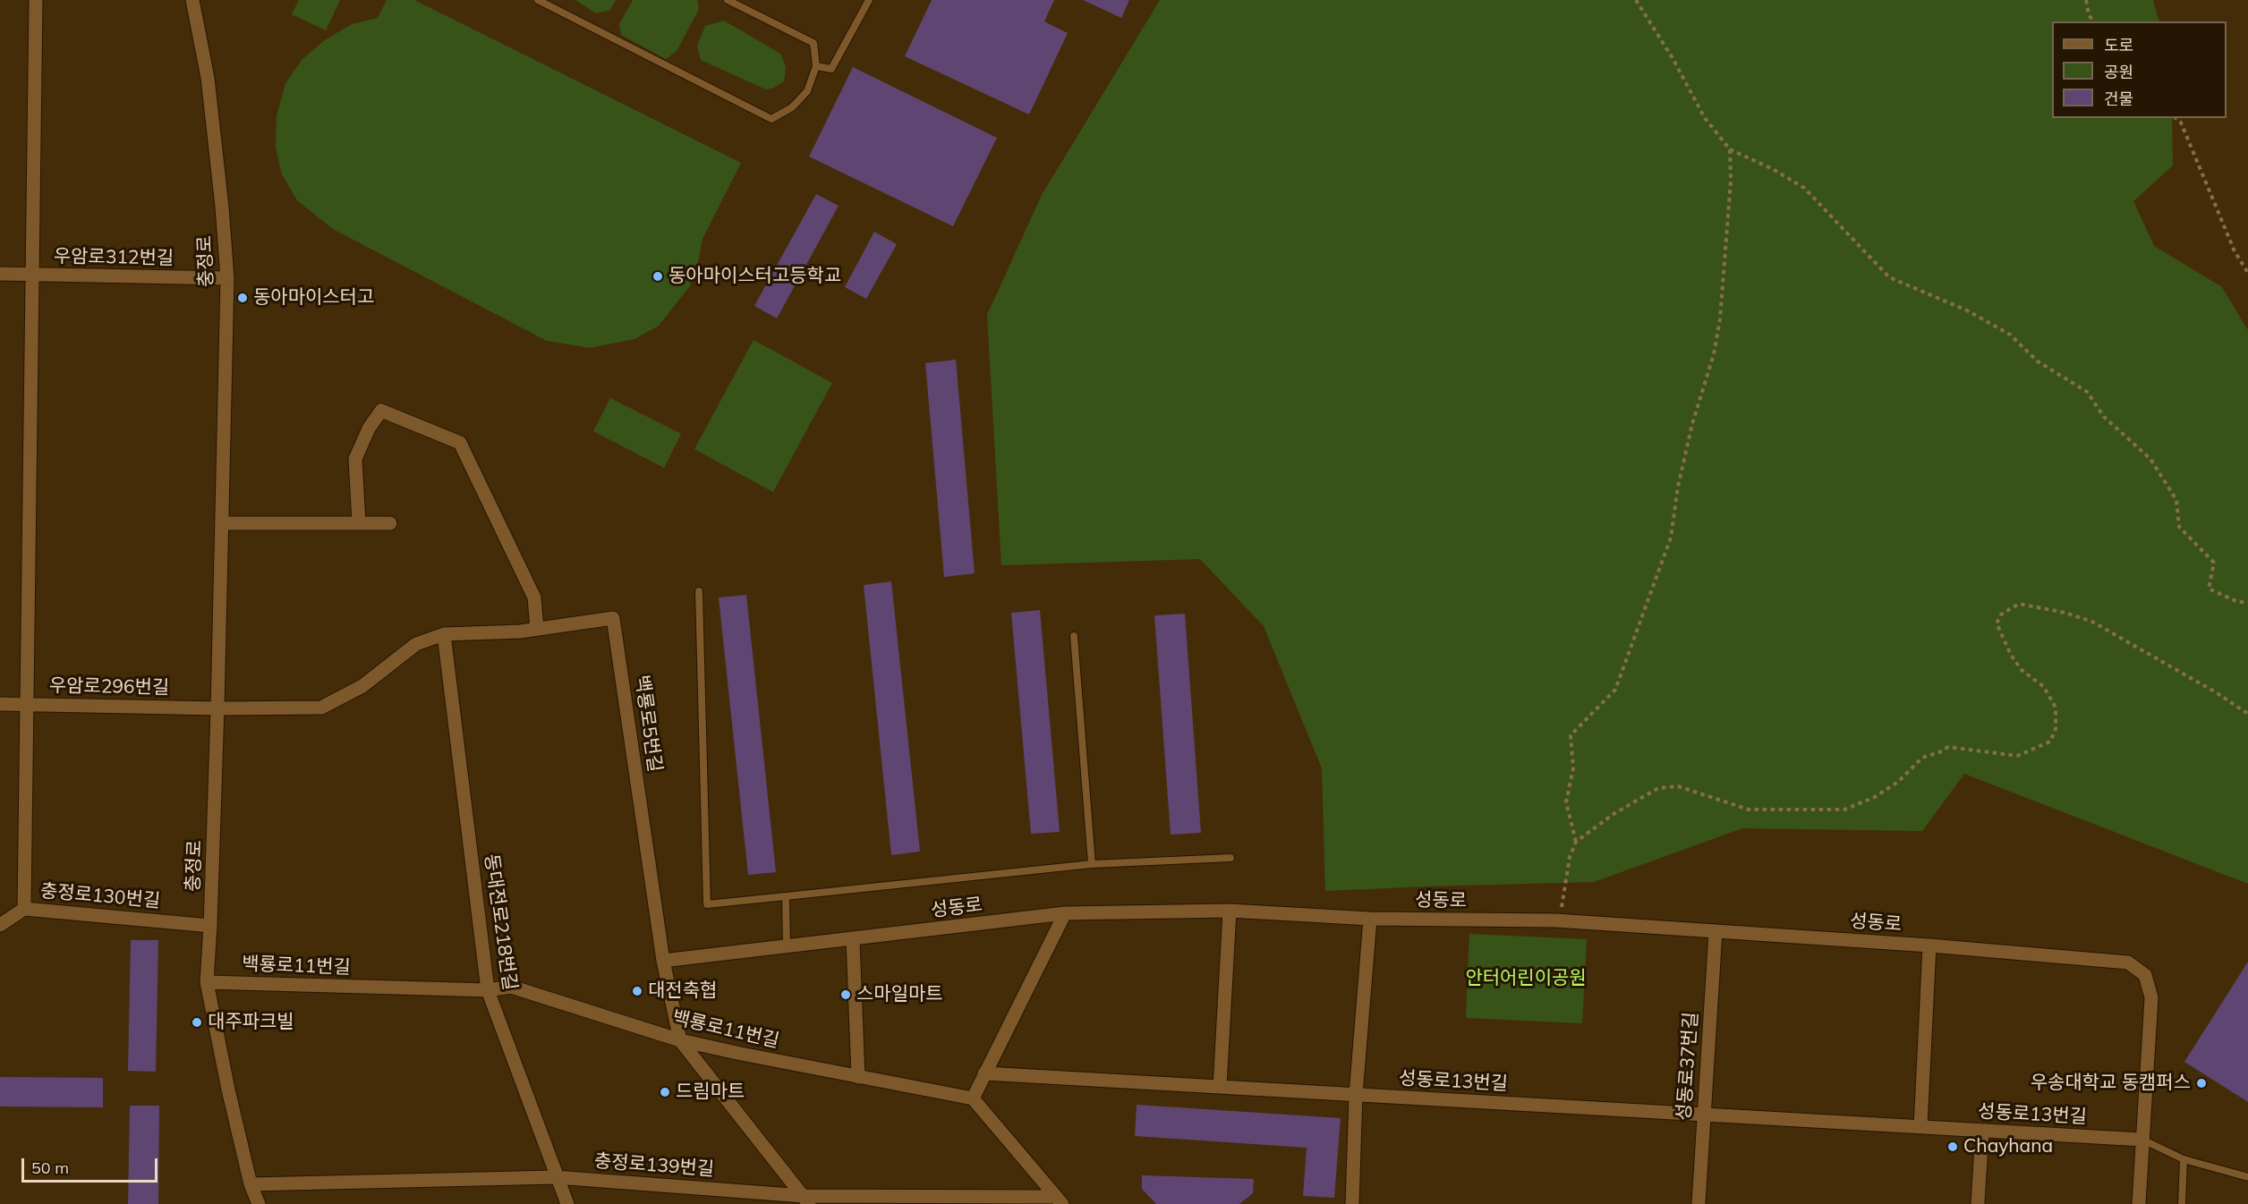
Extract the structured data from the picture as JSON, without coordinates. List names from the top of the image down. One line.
{"streets":{"street":["우암로312번길","충정로","우암로296번길","백룡로5번길","충정로130번길","성동로","동대전로218번길","백룡로11번길","성동로37번길","성동로13번길","충정로139번길"]},"crossings":[["우암로312번길","충정로"],["우암로312번길","충정로130번길"],["충정로","우암로296번길"],["충정로","백룡로5번길"],["충정로","충정로130번길"],["충정로","백룡로11번길"],["충정로","충정로139번길"],["우암로296번길","백룡로5번길"],["우암로296번길","충정로130번길"],["백룡로5번길","성동로"],["백룡로5번길","동대전로218번길"],["백룡로5번길","백룡로11번길"],["백룡로5번길","충정로139번길"],["성동로","성동로37번길"],["성동로","성동로13번길"],["동대전로218번길","백룡로11번길"],["동대전로218번길","충정로139번길"],["성동로37번길","성동로13번길"]],"parks":["안터어린이공원"],"places":["동아마이스터고등학교","동아마이스터고","대전축협","스마일마트","대주파크빌","우송대학교 동캠퍼스","드림마트","Chayhana"],"legend":["도로","공원","건물"],"scale_bar":"50 m"}
